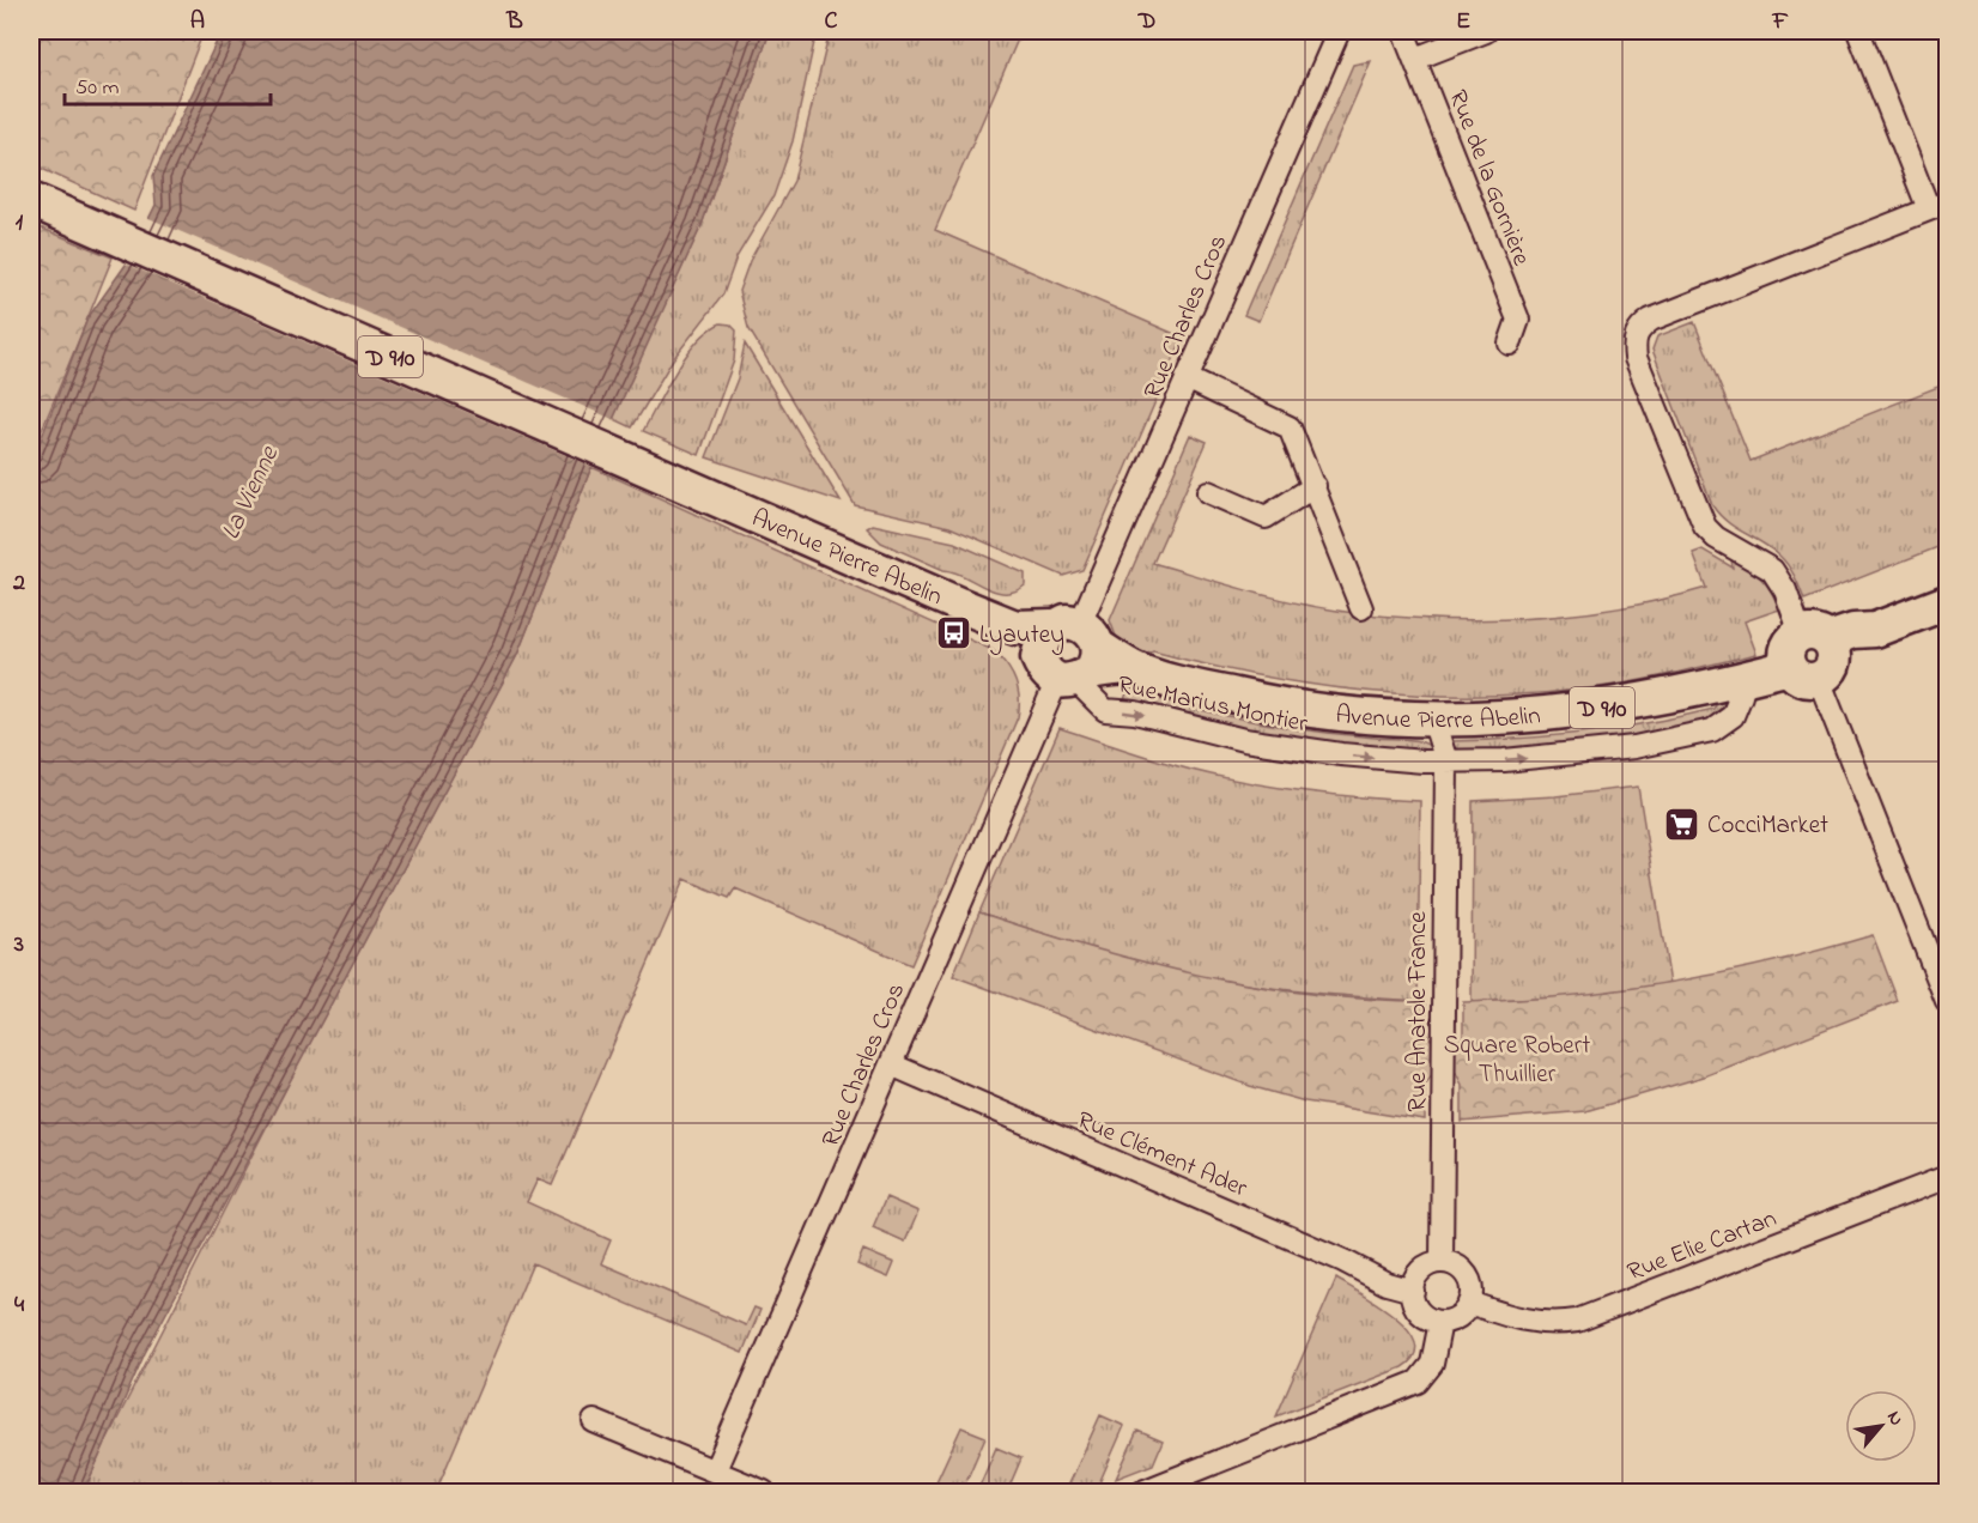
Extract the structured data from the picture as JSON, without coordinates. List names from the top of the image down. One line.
{"streets":{"main road":["D 910","Avenue Pierre Abelin"],"street":["Rue de la Gornière","Rue Charles Cros","Rue Marius Montier","Rue Anatole France","Rue Clément Ader","Rue Elie Cartan"]},"crossings":[["Rue Charles Cros","Avenue Pierre Abelin"],["Rue Charles Cros","Rue Marius Montier"],["Rue Charles Cros","Rue Clément Ader"],["Avenue Pierre Abelin","Rue Marius Montier"],["Avenue Pierre Abelin","Rue Anatole France"],["Rue Marius Montier","Rue Anatole France"],["Rue Anatole France","Rue Clément Ader"],["Rue Anatole France","Rue Elie Cartan"],["Rue Clément Ader","Rue Elie Cartan"]],"one_way":["Rue Marius Montier"],"water":["La Vienne"],"parks":["Square Robert Thuillier"],"places":{"bus stop":["Lyautey"],"supermarket":["CocciMarket"]},"scale_bar":"50 m","north":"top right","grid":{"columns":["A","B","C","D","E","F"],"rows":["1","2","3","4"]}}
